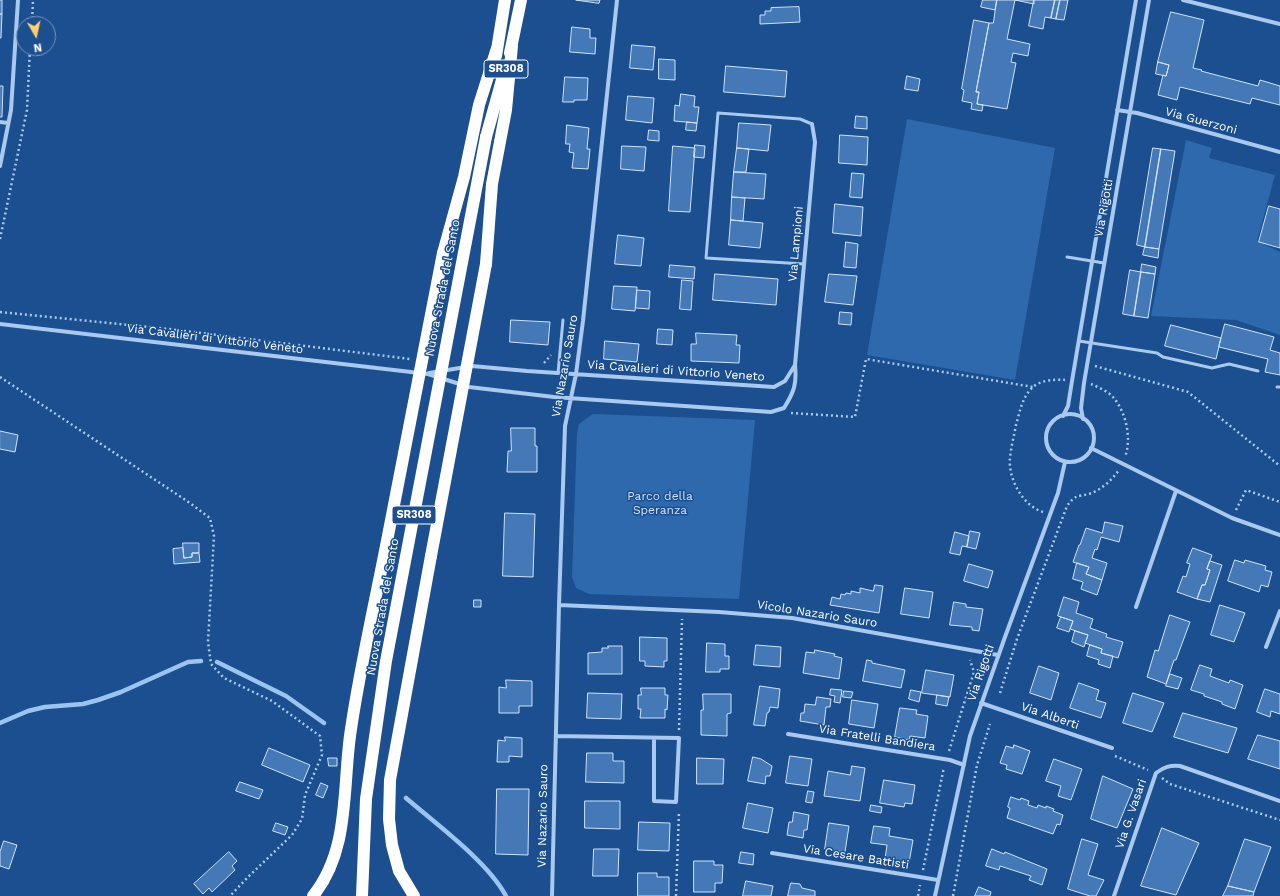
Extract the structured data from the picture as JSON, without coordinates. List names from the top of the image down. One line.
{"streets":{"highway":["SR308","Nuova Strada del Santo"],"street":["Via Guerzoni","Via Rigotti","Via Lampioni","Via Cavalieri di Vittorio Veneto","Via Nazario Sauro","Vicolo Nazario Sauro","Via Alberti","Via Fratelli Bandiera","Via G. Vasari","Via Cesare Battisti"]},"crossings":[["Via Guerzoni","Via Rigotti"],["Via Rigotti","Vicolo Nazario Sauro"],["Via Rigotti","Via Alberti"],["Via Rigotti","Via Fratelli Bandiera"],["Via Rigotti","Via Cesare Battisti"],["Via Lampioni","Via Cavalieri di Vittorio Veneto"],["Via Cavalieri di Vittorio Veneto","Via Nazario Sauro"],["Via Nazario Sauro","Vicolo Nazario Sauro"]],"parks":["Parco della Speranza"],"north":"bottom"}
